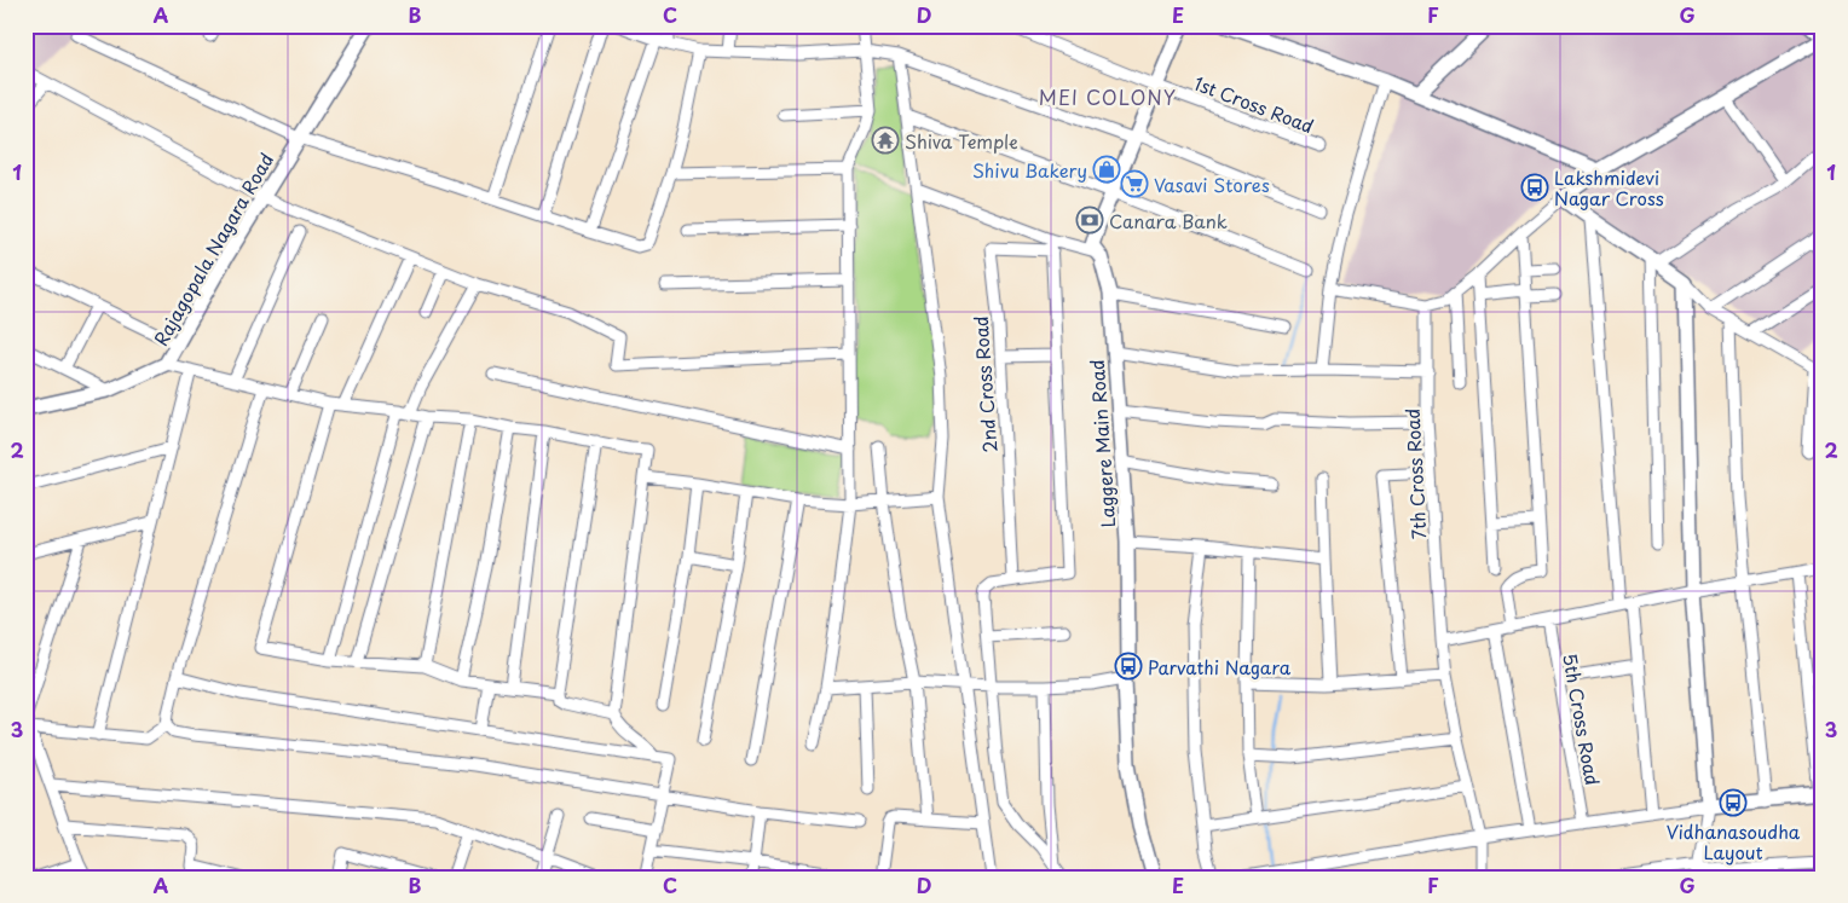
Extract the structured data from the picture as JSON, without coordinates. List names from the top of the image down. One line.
{"streets":{"street":["1st Cross Road","Rajagopala Nagara Road","2nd Cross Road","Laggere Main Road","7th Cross Road","5th Cross Road"]},"crossings":[["1st Cross Road","Laggere Main Road"]],"districts":["MEI COLONY"],"places":{"temple":["Shiva Temple"],"shop":["Shivu Bakery"],"supermarket":["Vasavi Stores"],"bus stop":["Lakshmidevi Nagar Cross","Parvathi Nagara","Vidhanasoudha Layout"],"bank":["Canara Bank"]},"grid":{"columns":["A","B","C","D","E","F","G"],"rows":["1","2","3"]}}
